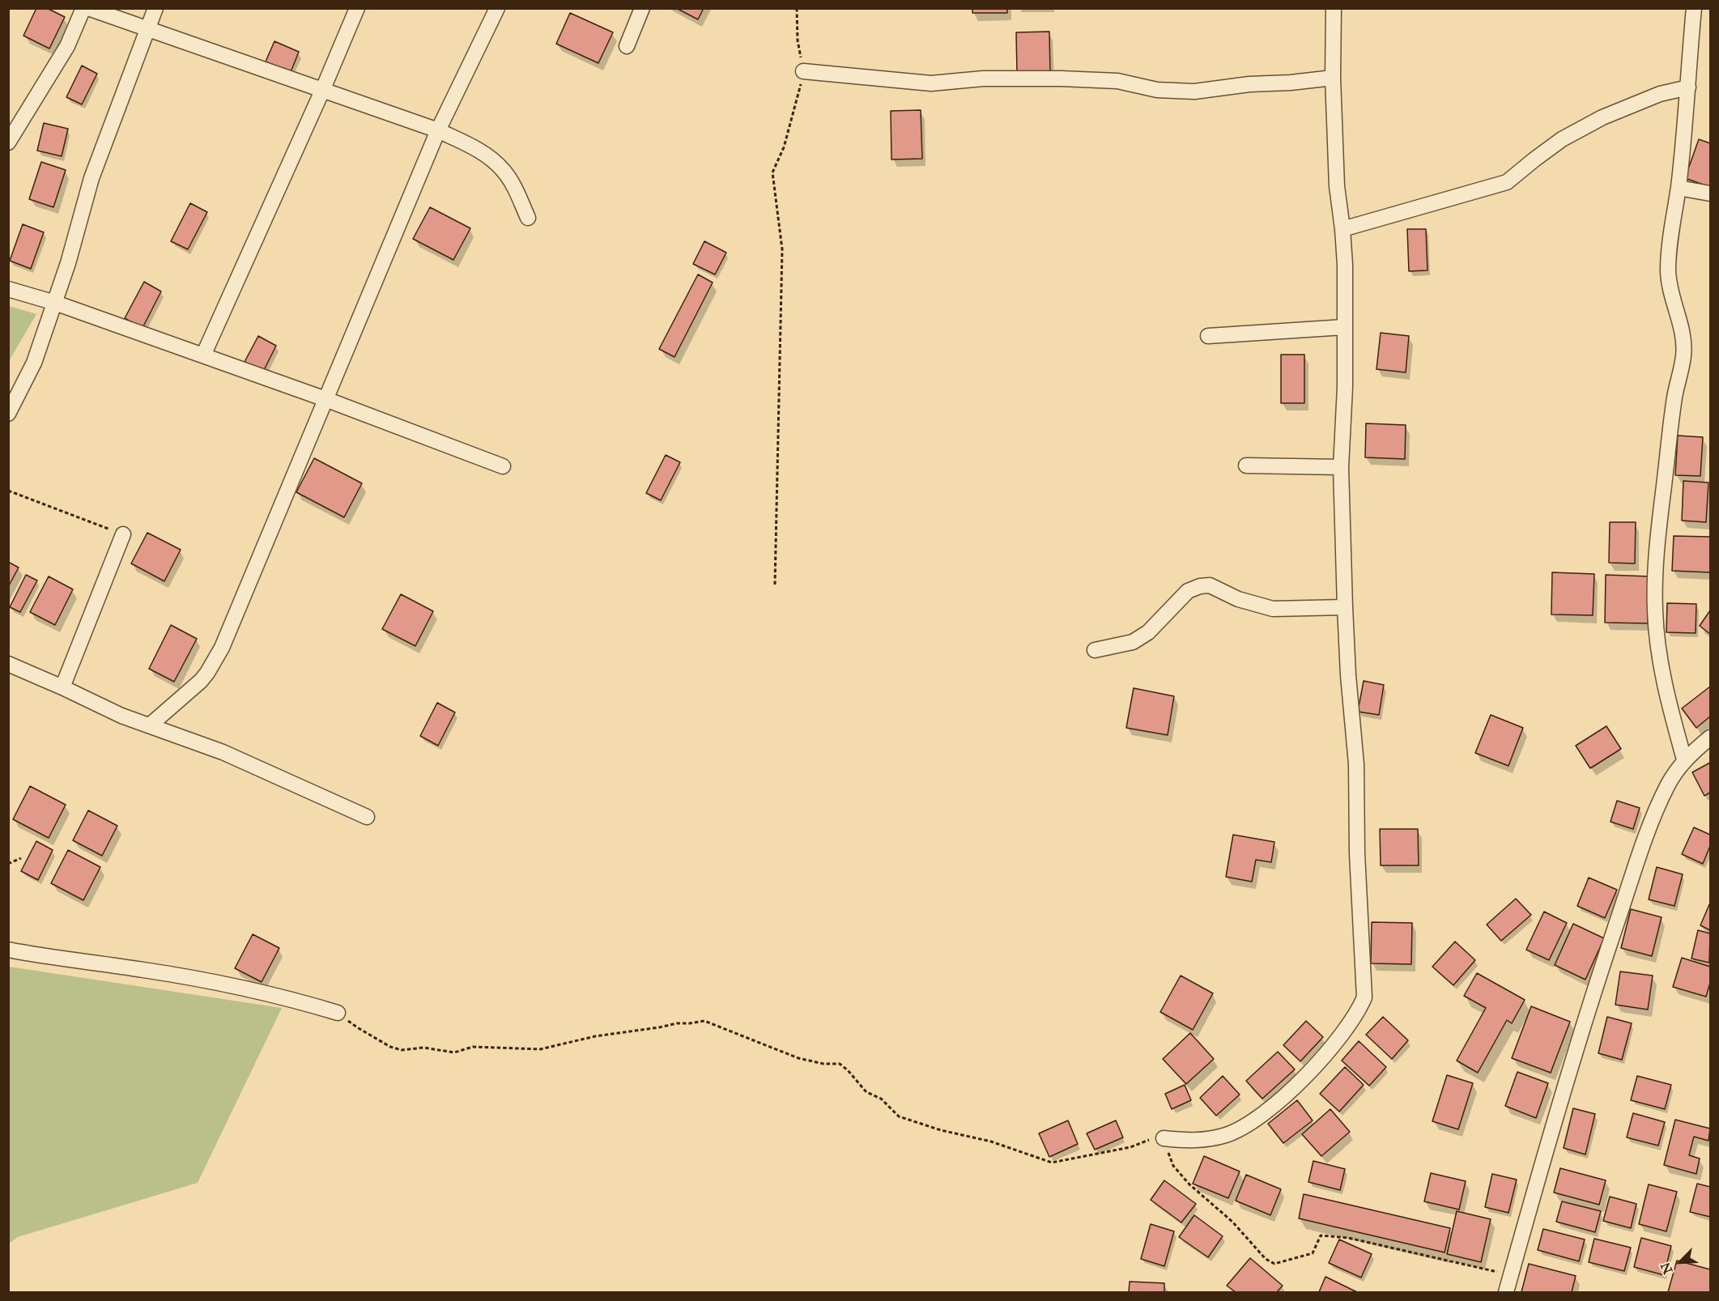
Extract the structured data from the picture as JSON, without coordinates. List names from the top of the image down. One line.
{"north":"bottom left"}
